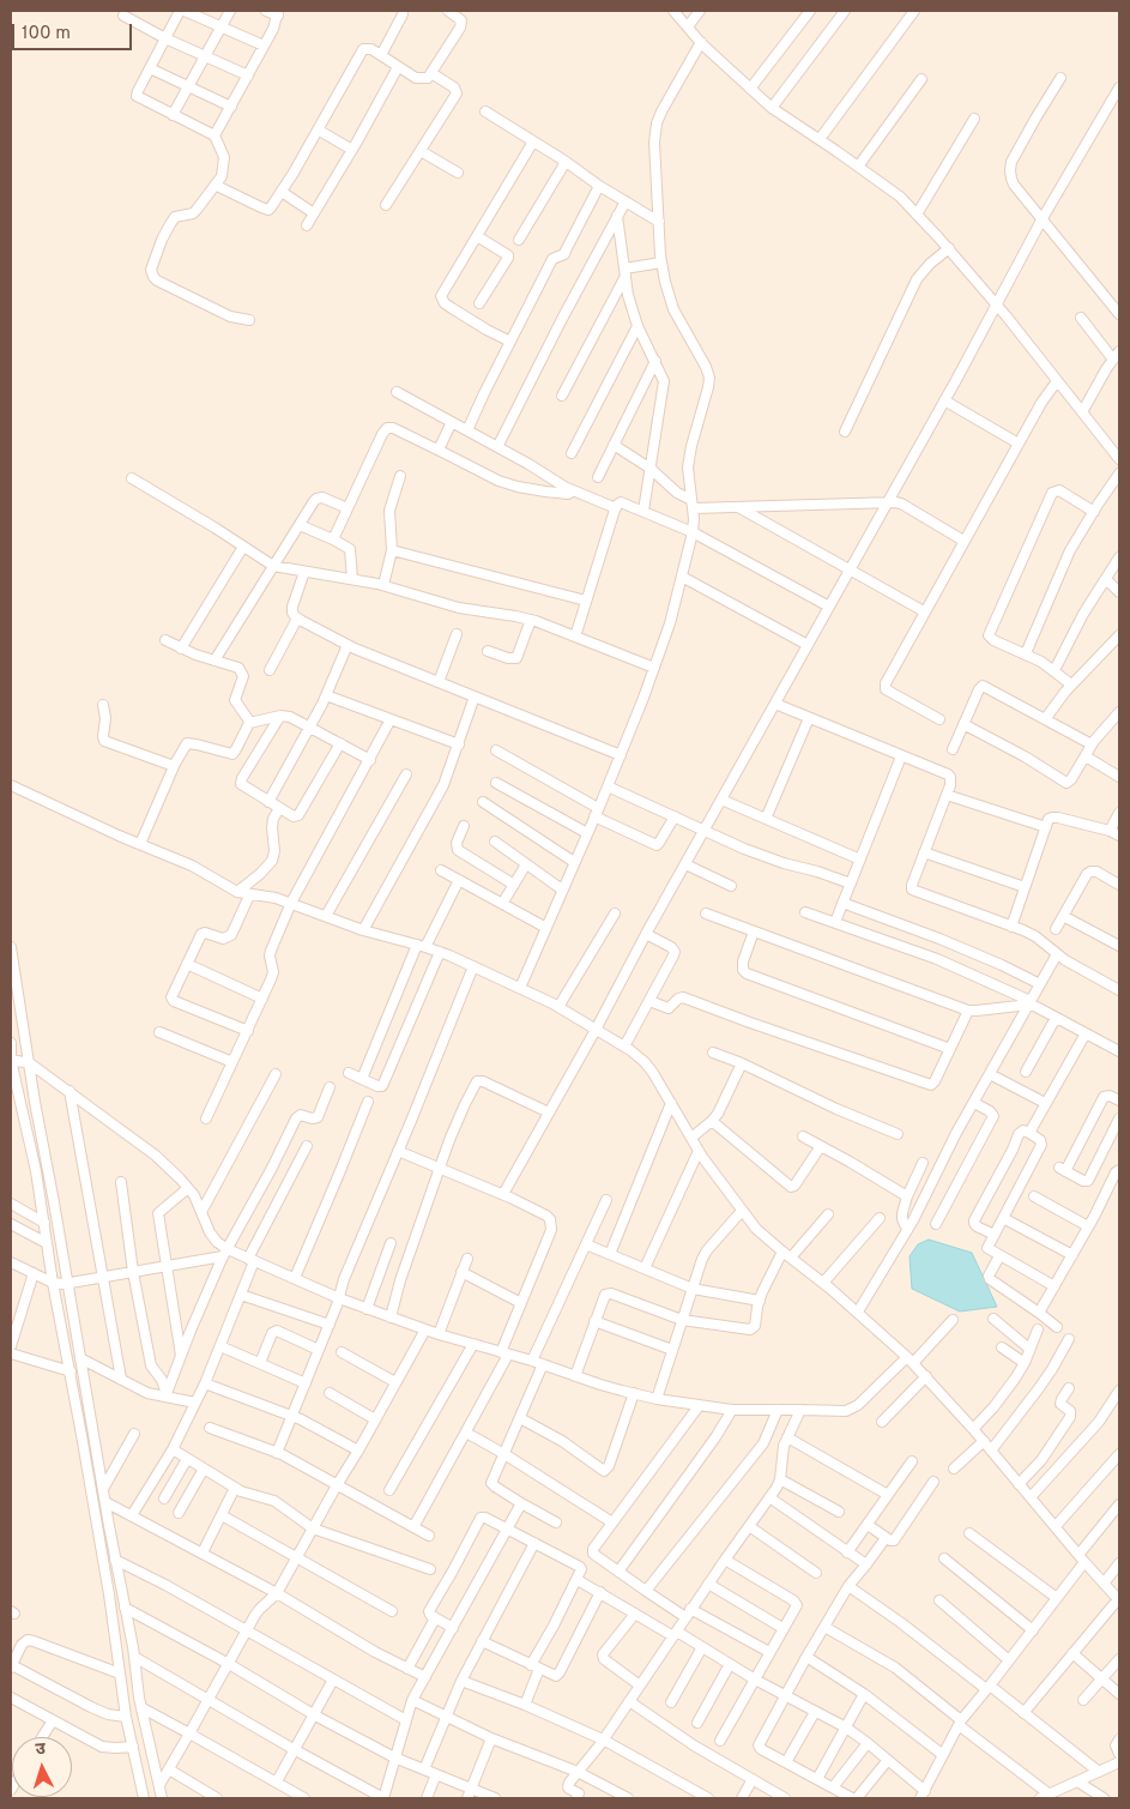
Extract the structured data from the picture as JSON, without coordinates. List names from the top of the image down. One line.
{"scale_bar":"100 m","north":"top"}
